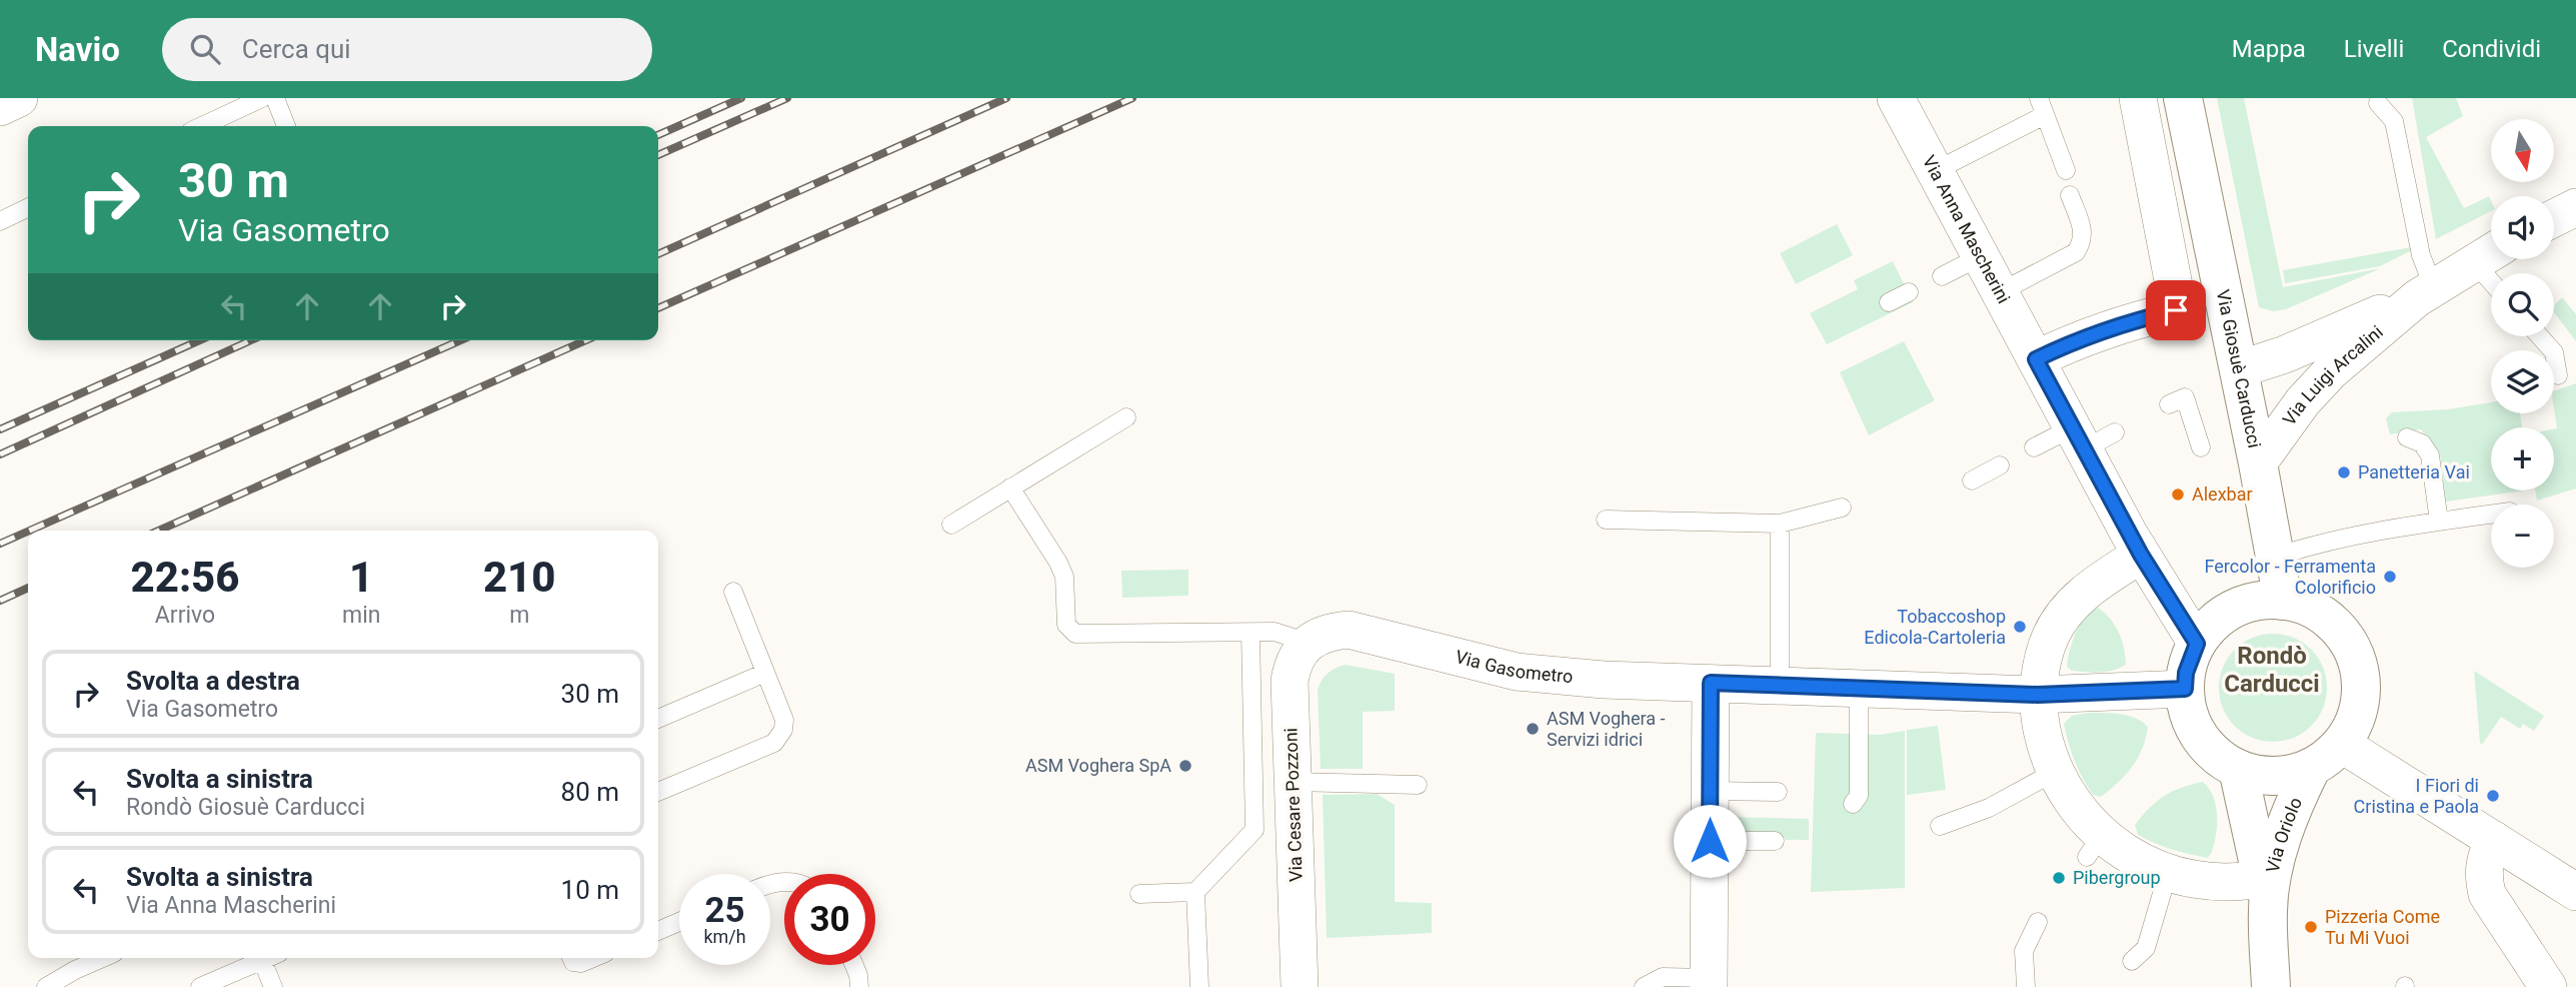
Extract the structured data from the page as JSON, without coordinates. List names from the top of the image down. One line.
{"streets":{"street":["Via Anna Mascherini","Via Giosuè Carducci","Via Luigi Arcalini","Via Gasometro","Via Cesare Pozzoni","Via Oriolo"]},"crossings":[["Via Anna Mascherini","Via Giosuè Carducci"],["Via Anna Mascherini","Via Gasometro"],["Via Anna Mascherini","Via Oriolo"],["Via Giosuè Carducci","Via Luigi Arcalini"],["Via Giosuè Carducci","Via Gasometro"],["Via Giosuè Carducci","Via Oriolo"],["Via Gasometro","Via Cesare Pozzoni"],["Via Gasometro","Via Oriolo"]],"districts":["Rondò Carducci"],"places":["Panetteria Vai","Alexbar","Fercolor - Ferramenta Colorificio","Tobaccoshop Edicola-Cartoleria","ASM Voghera - Servizi idrici","ASM Voghera SpA","I Fiori di Cristina e Paola","Pibergroup","Pizzeria Come Tu Mi Vuoi"],"north":"bottom","page":{"header":"Navio","search":"Cerca qui","nav":["Mappa","Livelli","Condividi"],"map_buttons":["+","−"],"turn":["30 m","Via Gasometro"],"eta":["22:56","Arrivo","1","min","210","m"],"list":[{"name":"Svolta a destra","note":"Via Gasometro","value":"30 m"},{"name":"Svolta a sinistra","note":"Rondò Giosuè Carducci","value":"80 m"},{"name":"Svolta a sinistra","note":"Via Anna Mascherini","value":"10 m"}],"speed":"25 km/h","limit":"30"}}
